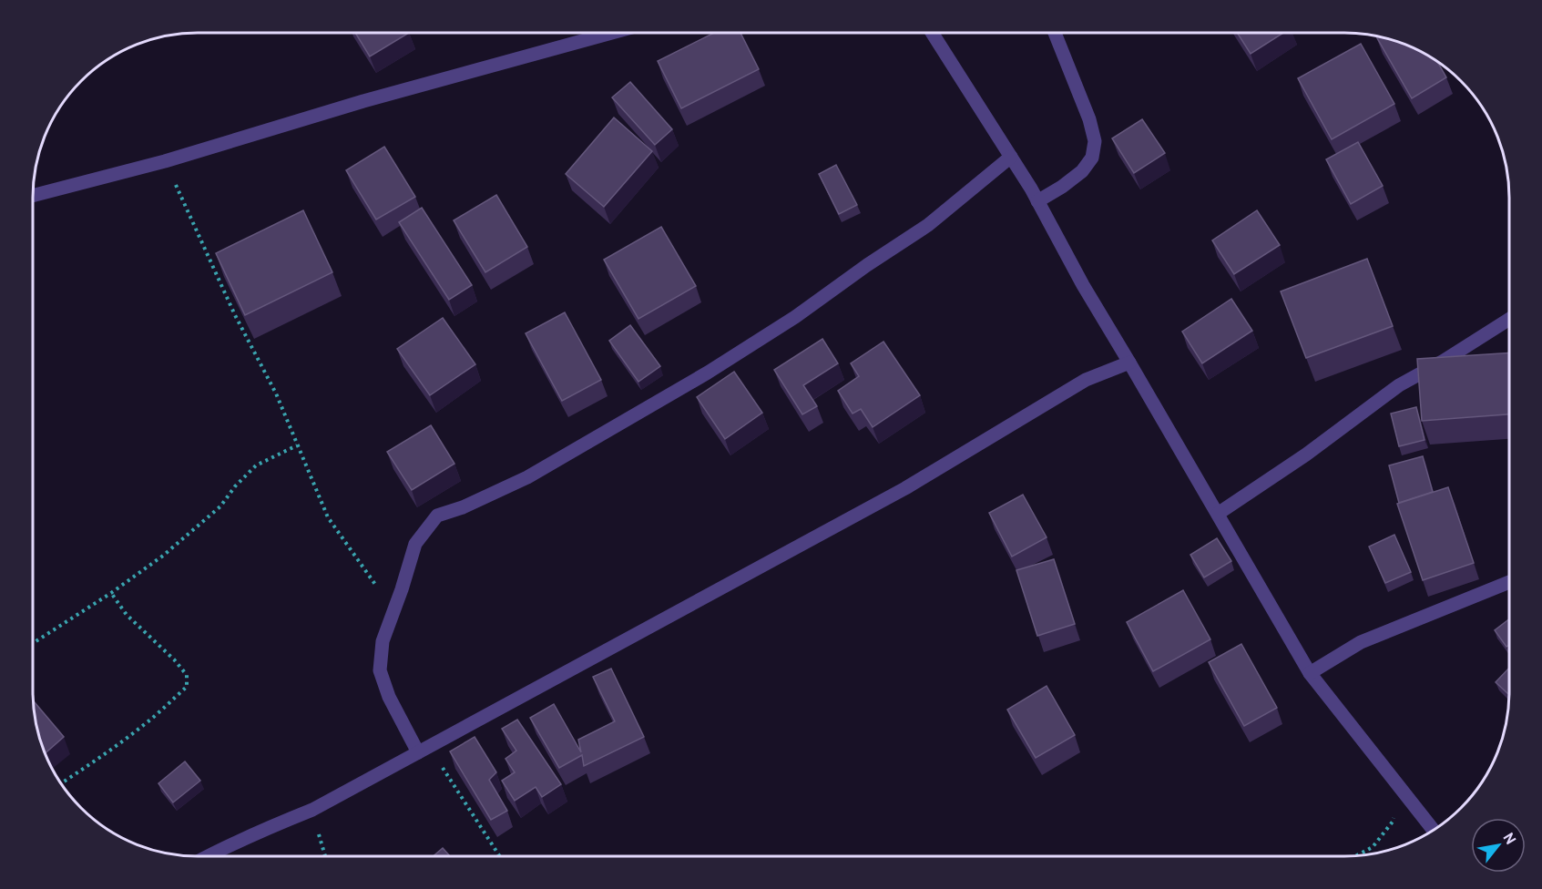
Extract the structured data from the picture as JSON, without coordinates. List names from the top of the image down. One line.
{"north":"top right"}
